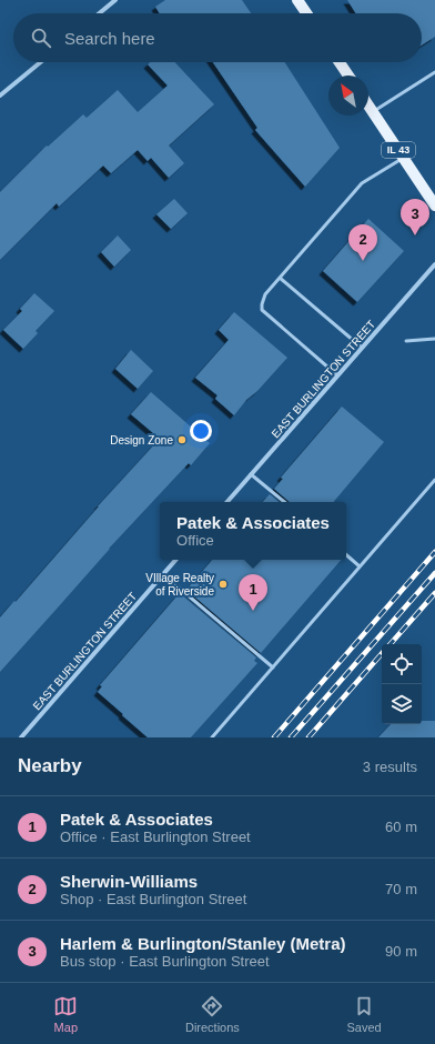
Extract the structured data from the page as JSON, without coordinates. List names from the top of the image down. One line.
{"streets":{"main road":["IL 43"],"street":["EAST BURLINGTON STREET"]},"places":["Design Zone","VIllage Realty of Riverside"],"north":"top left","page":{"search":"Search here","pins":["3","2","1"],"popup":["Patek & Associates","Office"],"heading":["Nearby","3 results"],"list":[{"mark":"1","name":"Patek & Associates","note":"Office · East Burlington Street","value":"60 m"},{"mark":"2","name":"Sherwin-Williams","note":"Shop · East Burlington Street","value":"70 m"},{"mark":"3","name":"Harlem & Burlington/Stanley (Metra)","note":"Bus stop · East Burlington Street","value":"90 m"}],"nav":["Map","Directions","Saved"]}}
